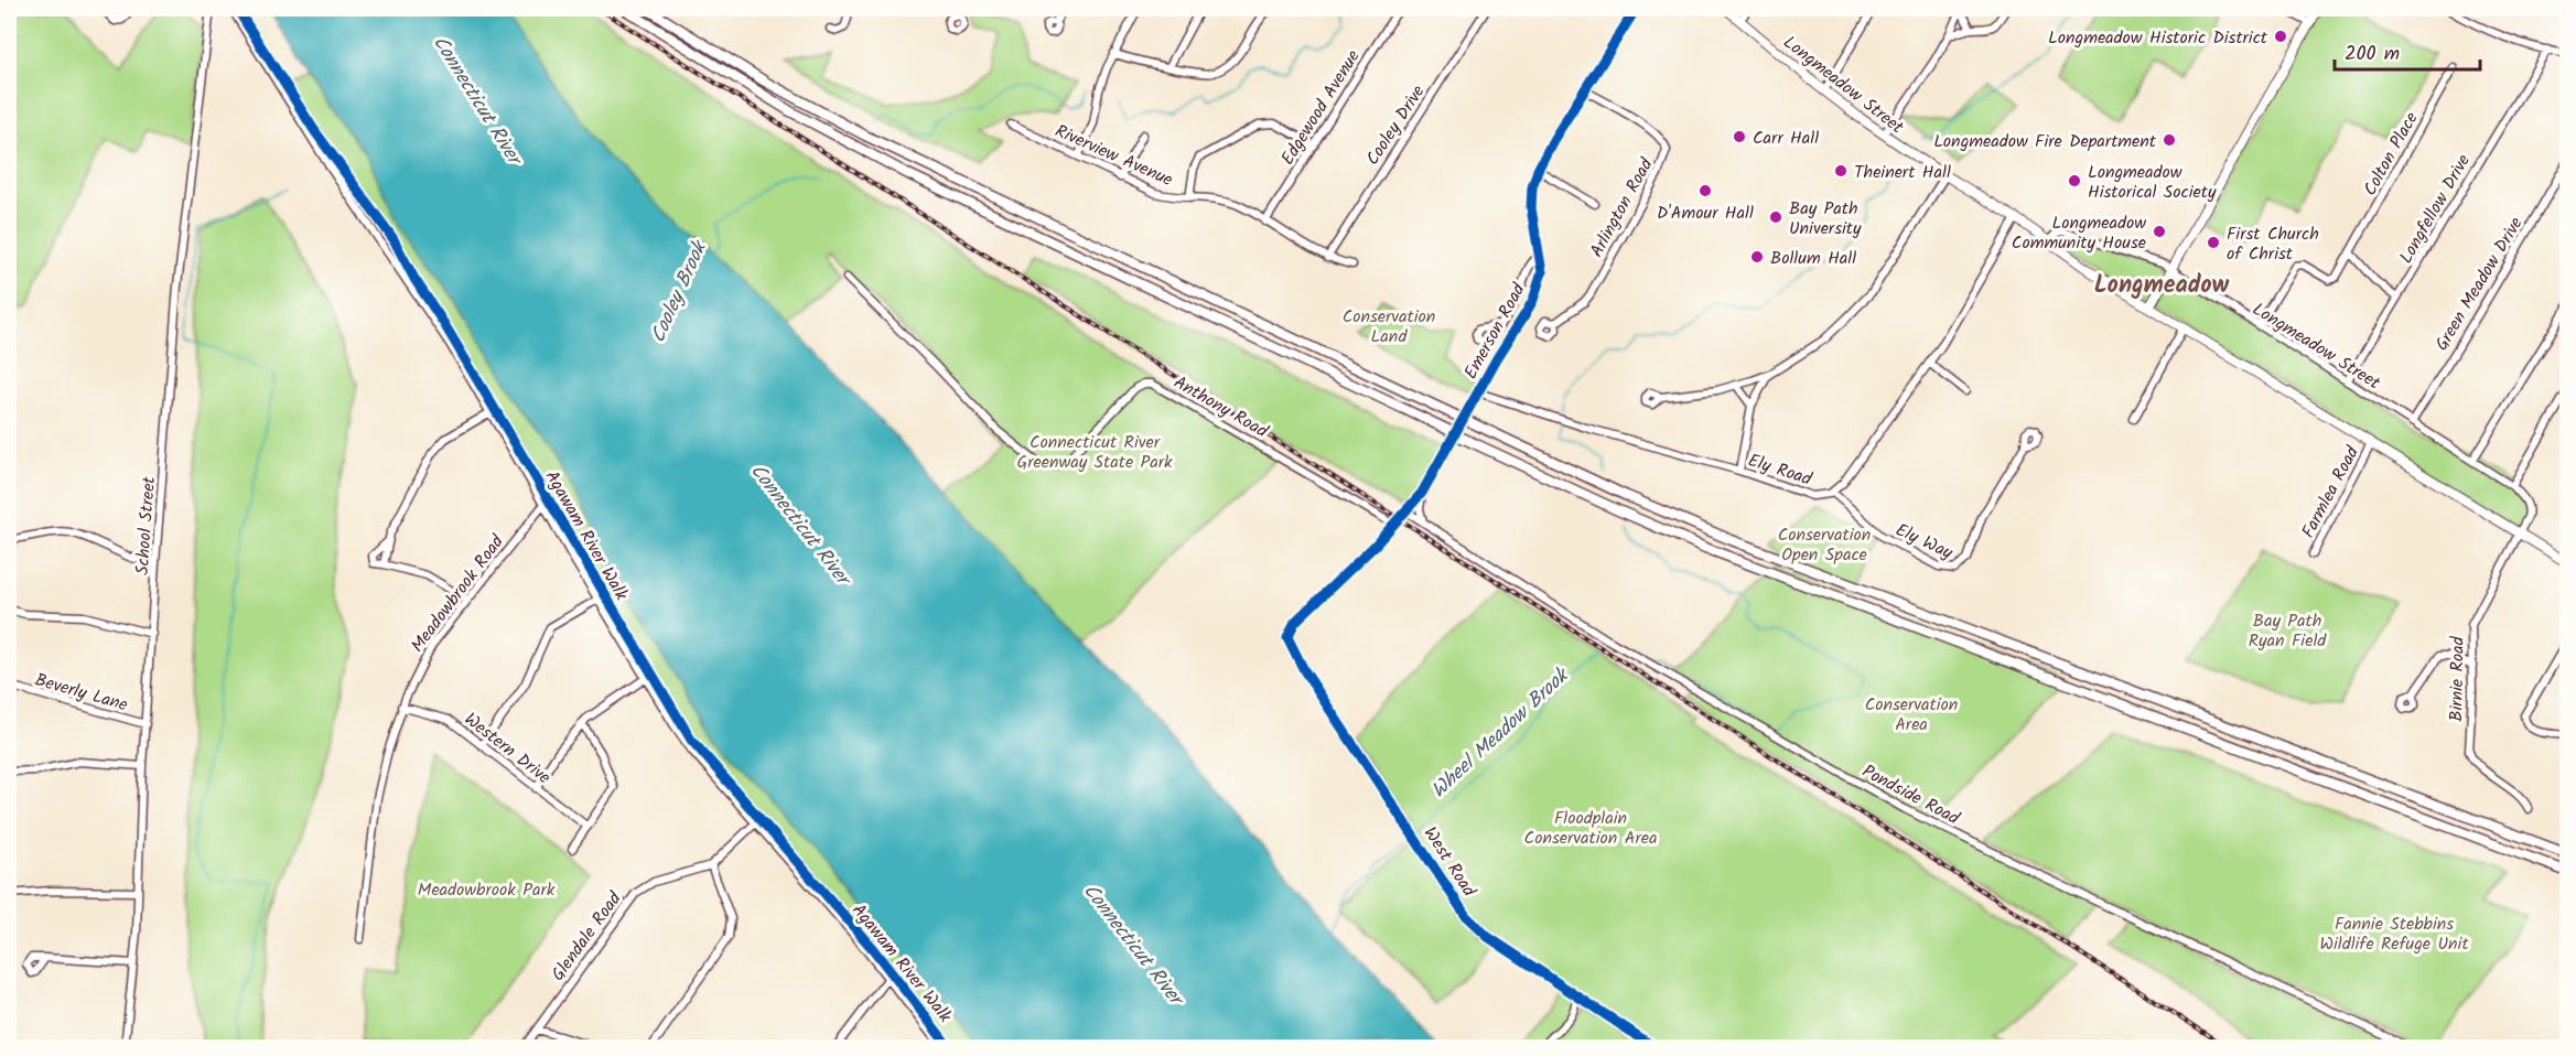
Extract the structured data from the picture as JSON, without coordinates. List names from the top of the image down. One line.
{"streets":{"main road":["Longmeadow Street"],"street":["Edgewood Avenue","Cooley Drive","Colton Place","Riverview Avenue","Arlington Road","Longfellow Drive","Green Meadow Drive","Emerson Road","Anthony Road","Ely Road","Farmlea Road","School Street","Ely Way","Meadowbrook Road","Birnie Road","Beverly Lane","Western Drive","Pondside Road","West Road","Glendale Road"],"cycle path":["Agawam River Walk"]},"crossings":[["Longmeadow Street","Colton Place"],["Longmeadow Street","Longfellow Drive"],["Longmeadow Street","Green Meadow Drive"],["Longmeadow Street","Ely Road"],["Longmeadow Street","Farmlea Road"],["Longmeadow Street","Birnie Road"],["Edgewood Avenue","Riverview Avenue"],["Cooley Drive","Riverview Avenue"],["Arlington Road","Emerson Road"],["Emerson Road","Anthony Road"],["Emerson Road","Ely Road"],["Emerson Road","Pondside Road"],["Emerson Road","West Road"],["Ely Road","Ely Way"],["School Street","Beverly Lane"],["Meadowbrook Road","Western Drive"]],"districts":["Longmeadow"],"water":["Connecticut River","Cooley Brook","Wheel Meadow Brook"],"parks":["Conservation Land","Connecticut River Greenway State Park","Conservation Open Space","Bay Path Ryan Field","Conservation Area","Floodplain Conservation Area","Meadowbrook Park","Fannie Stebbins Wildlife Refuge Unit"],"places":["Longmeadow Historic District","Carr Hall","Longmeadow Fire Department","Theinert Hall","Longmeadow Historical Society","D'Amour Hall","Bay Path University","Longmeadow Community House","First Church of Christ","Bollum Hall"],"scale_bar":"200 m"}
